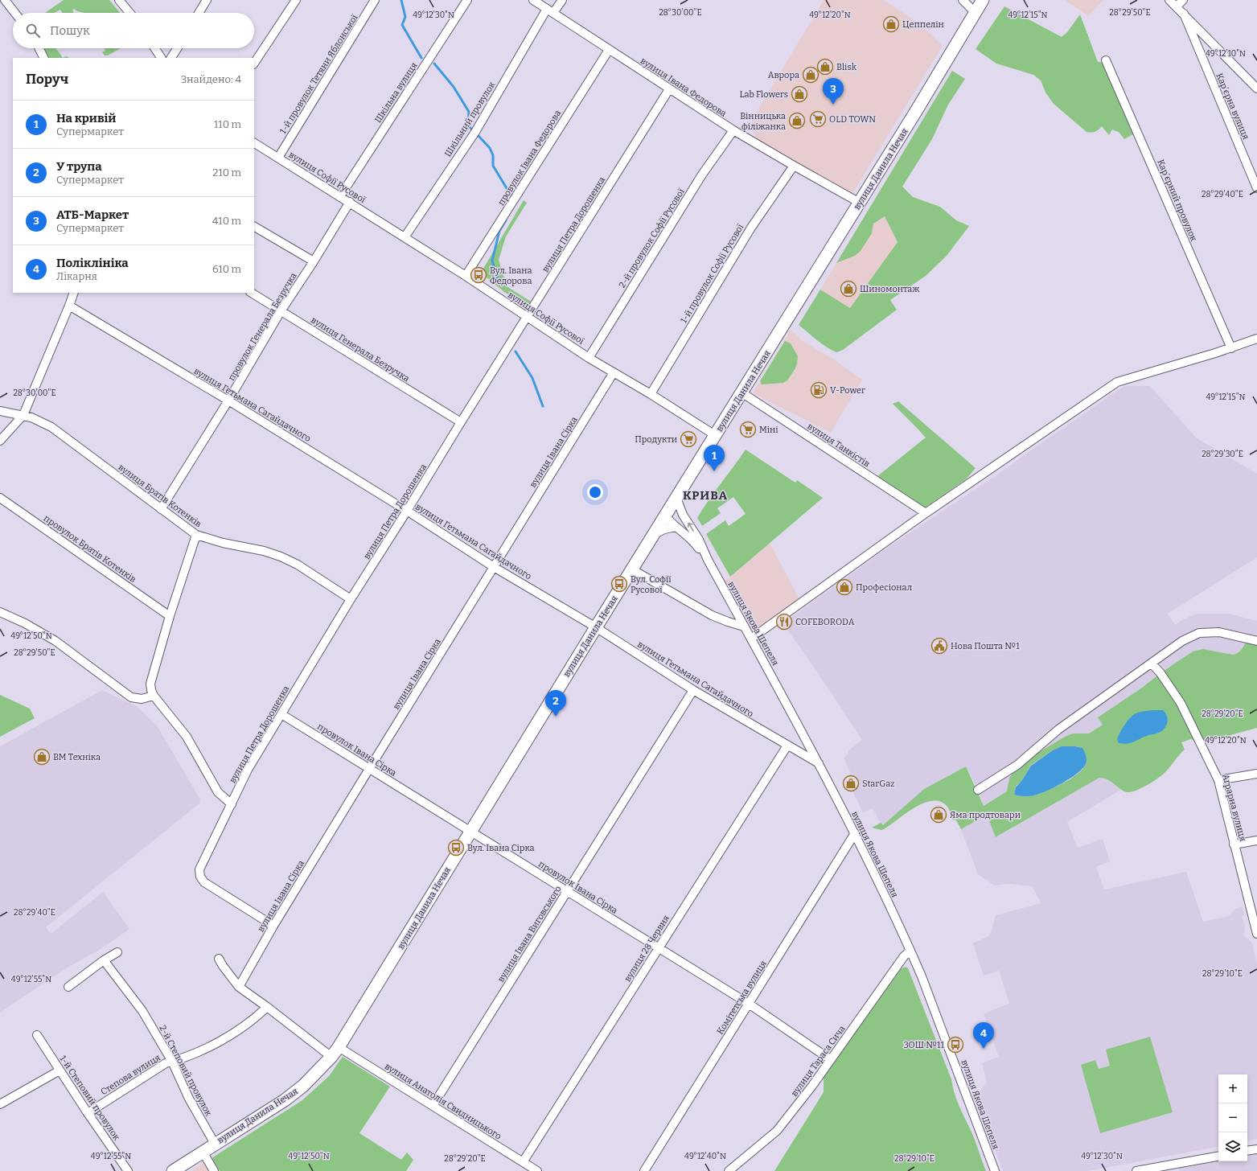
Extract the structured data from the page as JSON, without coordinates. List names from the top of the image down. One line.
{"streets":{"main road":["вулиця Данила Нечая"],"street":["1-й провулок Тетяни Яблонської","вулиця Івана Федорова","Шкільна вулиця","Карʼєрна вулиця","Шкільний провулок","провулок Івана Федорова","вулиця Софії Русової","Карʼєрний провулок","вулиця Петра Дорошенка","2-й провулок Софії Русової","1-й провулок Софії Русової","провулок Генерала Безручка","вулиця Генерала Безручка","вулиця Гетьмана Сагайдачного","вулиця Танкістів","вулиця Івана Сірка","вулиця Братів Котенків","провулок Братів Котенків","вулиця Якова Шепеля","провулок Івана Сірка","Аграрна вулиця","вулиця Івана Виговського","вулиця 28 Червня","Комітетська вулиця","вулиця Тараса Сича","2-й Степовий провулок","Степова вулиця","1-й Степовий провулок","вулиця Анатолія Свидницького"]},"crossings":[["1-й провулок Тетяни Яблонської","вулиця Софії Русової"],["вулиця Івана Федорова","Шкільний провулок"],["вулиця Івана Федорова","провулок Івана Федорова"],["вулиця Івана Федорова","вулиця Данила Нечая"],["вулиця Івана Федорова","вулиця Петра Дорошенка"],["вулиця Івана Федорова","2-й провулок Софії Русової"],["вулиця Івана Федорова","1-й провулок Софії Русової"],["Шкільна вулиця","вулиця Софії Русової"],["Шкільний провулок","вулиця Софії Русової"],["провулок Івана Федорова","вулиця Софії Русової"],["вулиця Данила Нечая","вулиця Софії Русової"],["вулиця Данила Нечая","вулиця Гетьмана Сагайдачного"],["вулиця Данила Нечая","вулиця Танкістів"],["вулиця Данила Нечая","провулок Івана Сірка"],["вулиця Данила Нечая","2-й Степовий провулок"],["вулиця Данила Нечая","вулиця Анатолія Свидницького"],["вулиця Софії Русової","вулиця Петра Дорошенка"],["вулиця Софії Русової","2-й провулок Софії Русової"],["вулиця Софії Русової","1-й провулок Софії Русової"],["вулиця Софії Русової","провулок Генерала Безручка"],["вулиця Софії Русової","вулиця Івана Сірка"],["вулиця Петра Дорошенка","вулиця Генерала Безручка"],["вулиця Петра Дорошенка","вулиця Гетьмана Сагайдачного"],["вулиця Петра Дорошенка","вулиця Івана Сірка"],["вулиця Петра Дорошенка","вулиця Братів Котенків"],["вулиця Петра Дорошенка","провулок Івана Сірка"],["провулок Генерала Безручка","вулиця Генерала Безручка"],["провулок Генерала Безручка","вулиця Гетьмана Сагайдачного"],["провулок Генерала Безручка","вулиця Братів Котенків"],["вулиця Гетьмана Сагайдачного","вулиця Івана Сірка"],["вулиця Гетьмана Сагайдачного","вулиця Якова Шепеля"],["вулиця Гетьмана Сагайдачного","вулиця Івана Виговського"],["вулиця Гетьмана Сагайдачного","вулиця 28 Червня"],["вулиця Івана Сірка","провулок Івана Сірка"],["вулиця Якова Шепеля","Комітетська вулиця"],["вулиця Якова Шепеля","вулиця Тараса Сича"],["провулок Івана Сірка","вулиця Івана Виговського"],["провулок Івана Сірка","вулиця 28 Червня"],["провулок Івана Сірка","Комітетська вулиця"],["провулок Івана Сірка","вулиця Тараса Сича"],["вулиця Івана Виговського","вулиця Анатолія Свидницького"],["вулиця 28 Червня","вулиця Анатолія Свидницького"],["2-й Степовий провулок","Степова вулиця"],["Степова вулиця","1-й Степовий провулок"]],"districts":["КРИВА"],"places":{"shop":["Цеппелін","Blisk","Аврора","Lab Flowers","Вінницька філіжанка","Шиномонтаж","Професіонал","ВМ Техніка","StarGaz","Яма продтовари"],"supermarket":["OLD TOWN","Міні","Продукти"],"bus stop":["Вул. Івана Федорова","Вул. Софії Русової","Вул. Івана Сірка","ЗОШ №11"],"fuel station":["V-Power"],"restaurant":["COFEBORODA"],"public building":["Нова Пошта №1"]},"page":{"search":"Пошук","heading":["Поруч","Знайдено: 4"],"pins":["3","1","2","4"],"list":[{"mark":"1","name":"На кривій","note":"Супермаркет","value":"110 m"},{"mark":"2","name":"У трупа","note":"Супермаркет","value":"210 m"},{"mark":"3","name":"АТБ-Маркет","note":"Супермаркет","value":"410 m"},{"mark":"4","name":"Поліклініка","note":"Лікарня","value":"610 m"}],"map_buttons":["+","−"]},"coordinates":["28°30'00\"E","28°29'50\"E","49°12'30\"N","49°12'15\"N","49°12'20\"N","49°12'10\"N","28°29'40\"E","28°29'30\"E","49°12'50\"N","28°29'20\"E","28°29'10\"E","49°12'55\"N","49°12'40\"N"]}
